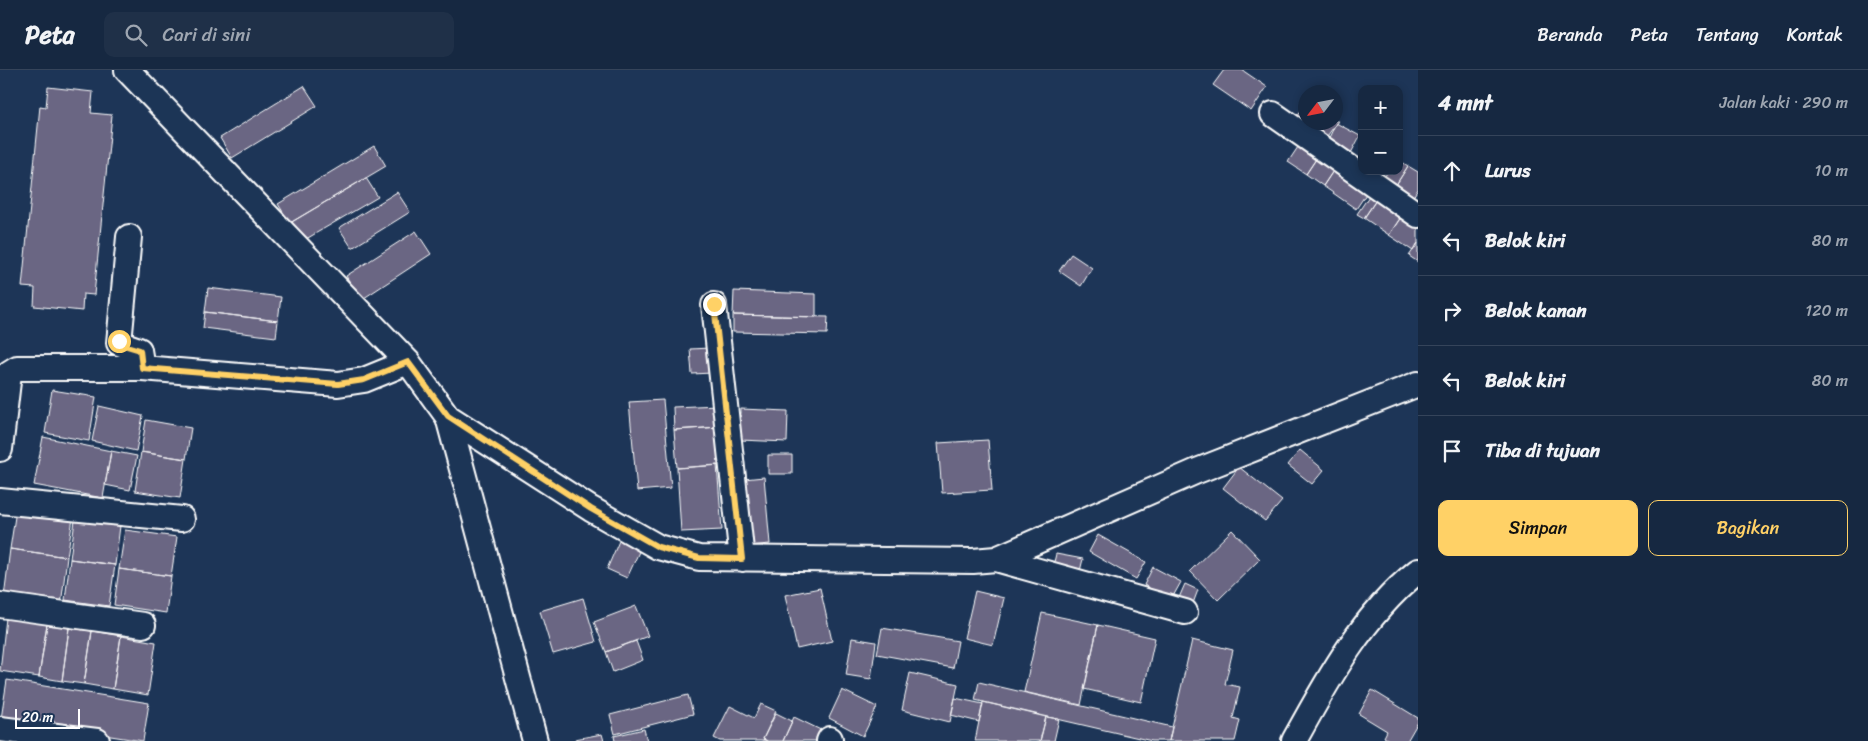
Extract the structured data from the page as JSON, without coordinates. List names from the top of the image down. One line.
{"scale_bar":"20 m","north":"bottom left","page":{"header":"Peta","search":"Cari di sini","nav":["Beranda","Peta","Tentang","Kontak"],"heading":["4 mnt","Jalan kaki · 290 m"],"map_buttons":["+","−"],"list":[["Lurus","10 m"],["Belok kiri","80 m"],["Belok kanan","120 m"],["Belok kiri","80 m"],"Tiba di tujuan"],"buttons":["Simpan","Bagikan"],"scale":"20 m"}}
